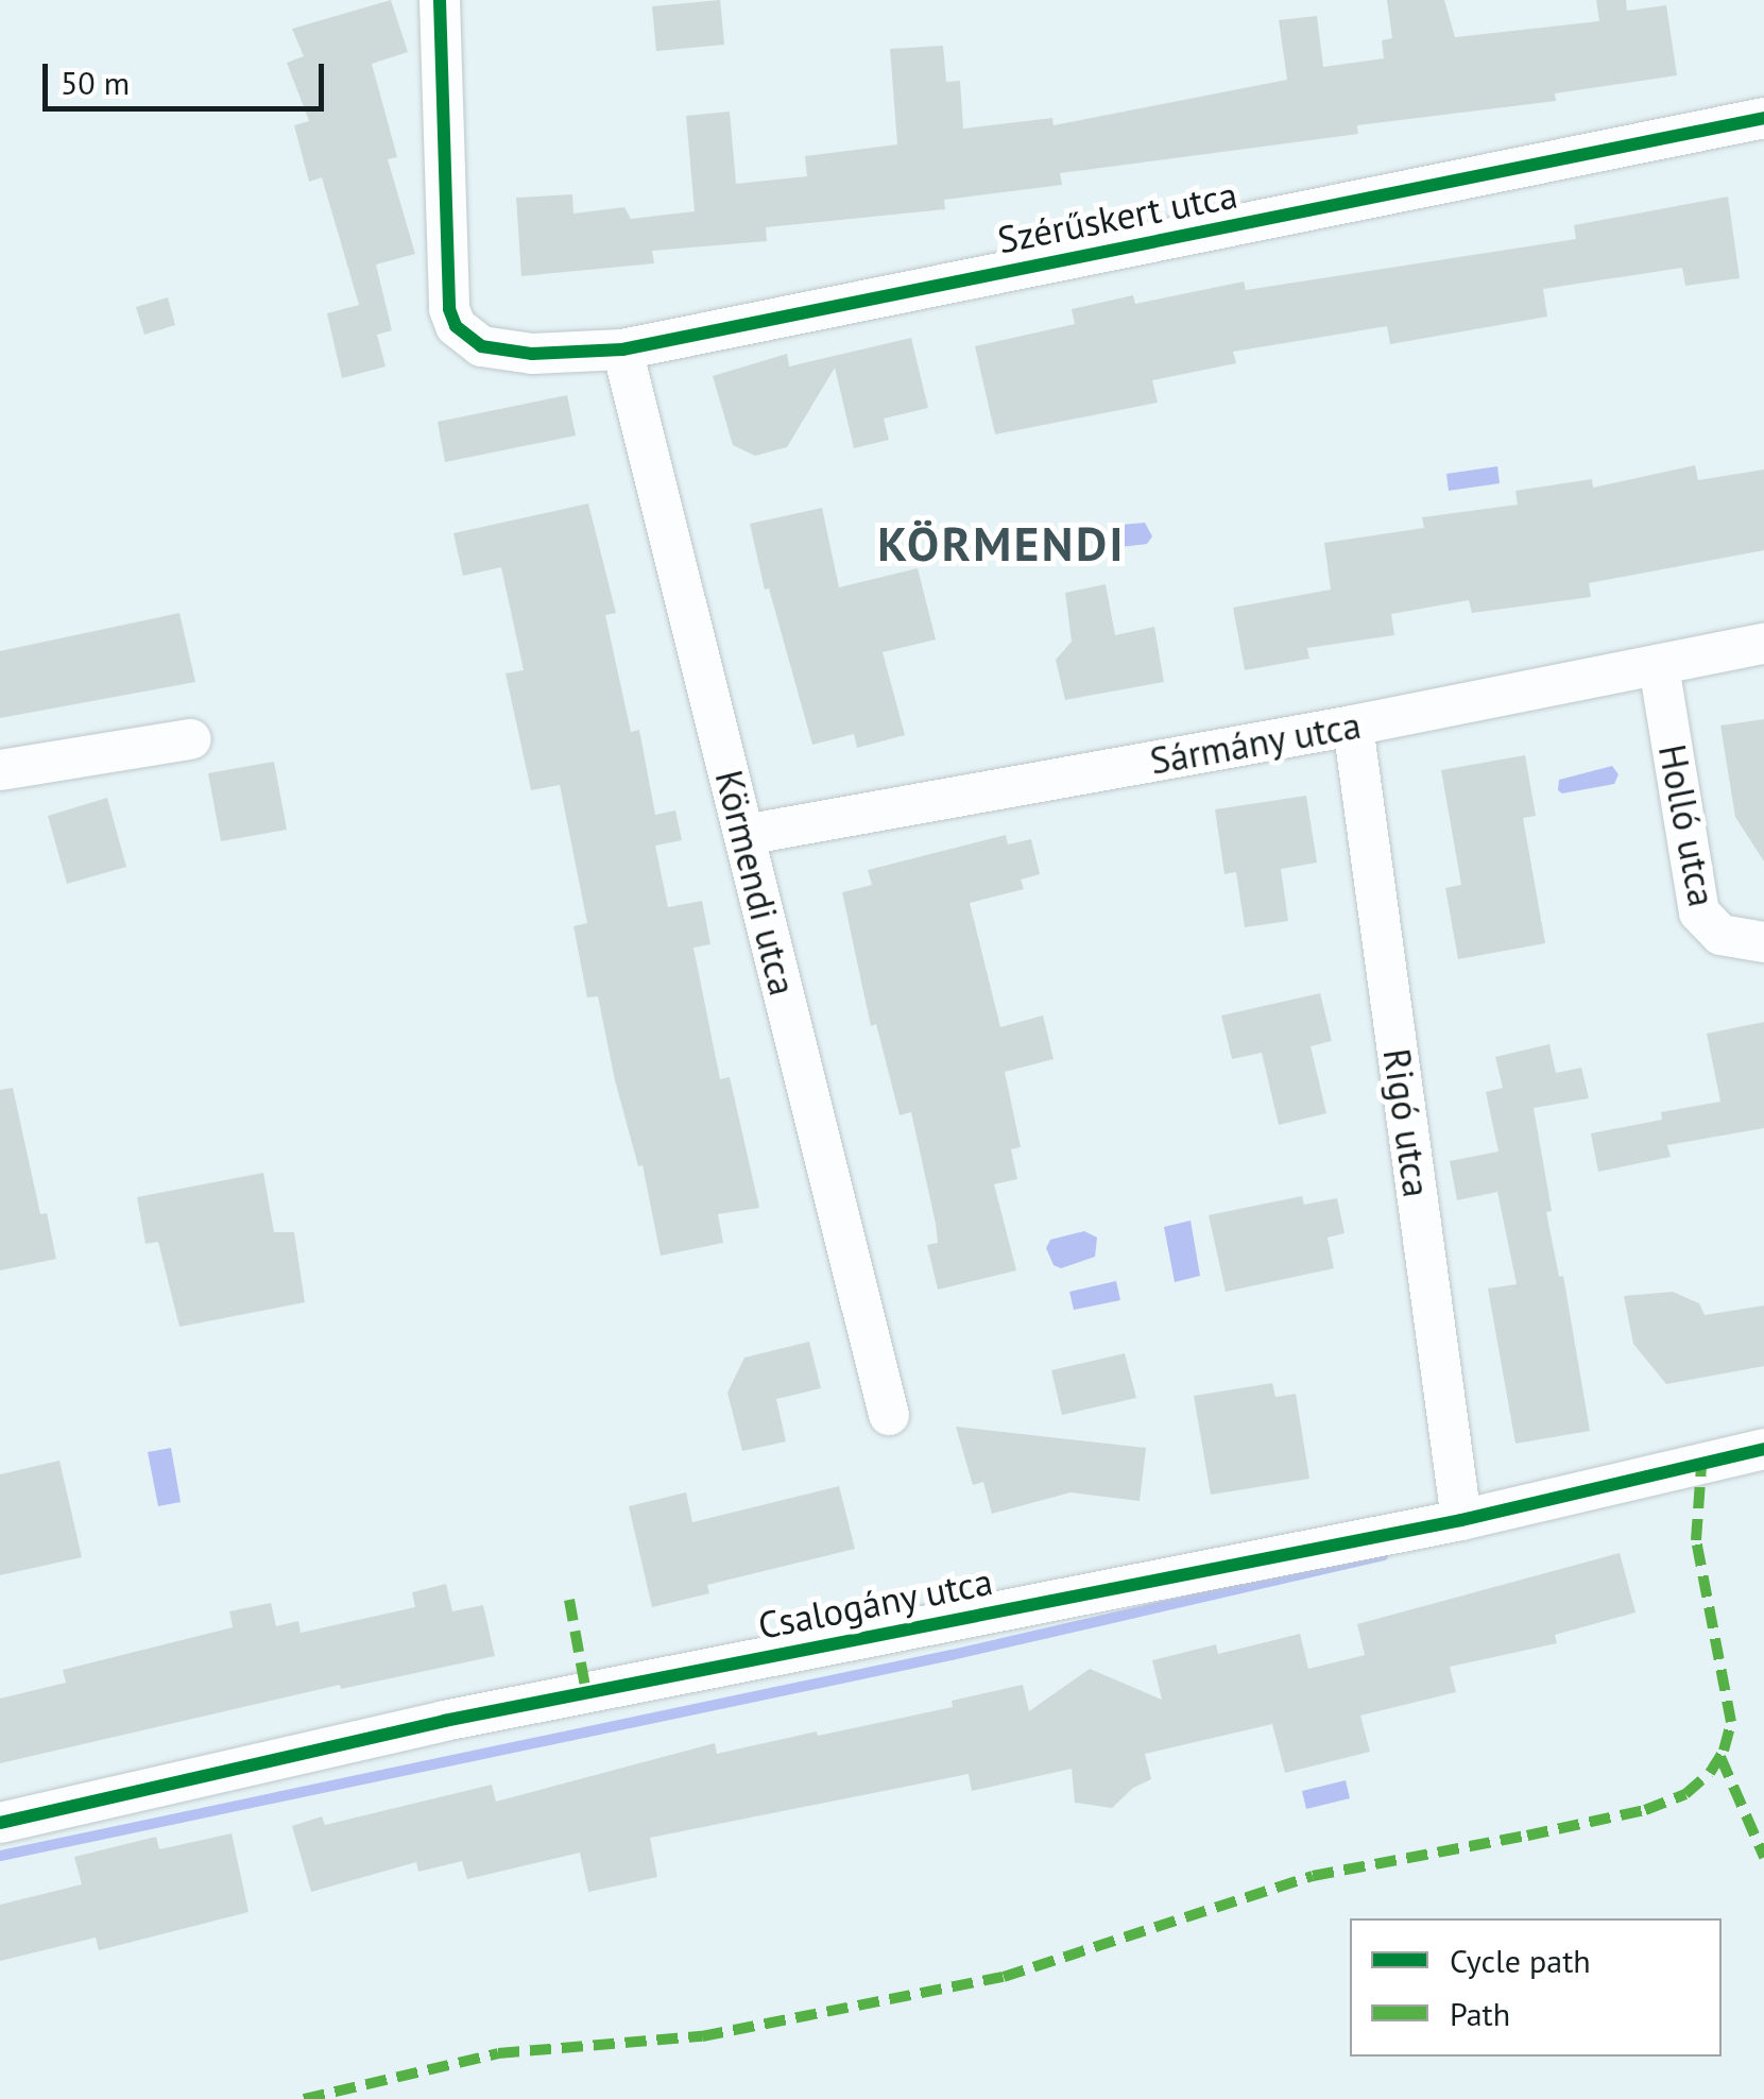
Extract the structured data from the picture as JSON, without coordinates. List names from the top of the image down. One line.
{"streets":{"street":["Szérűskert utca","Sármány utca","Holló utca","Körmendi utca","Rigó utca","Csalogány utca"]},"crossings":[["Szérűskert utca","Körmendi utca"],["Sármány utca","Holló utca"],["Sármány utca","Körmendi utca"],["Sármány utca","Rigó utca"],["Rigó utca","Csalogány utca"]],"districts":["KÖRMENDI"],"legend":["Cycle path","Path"],"scale_bar":"50 m"}
